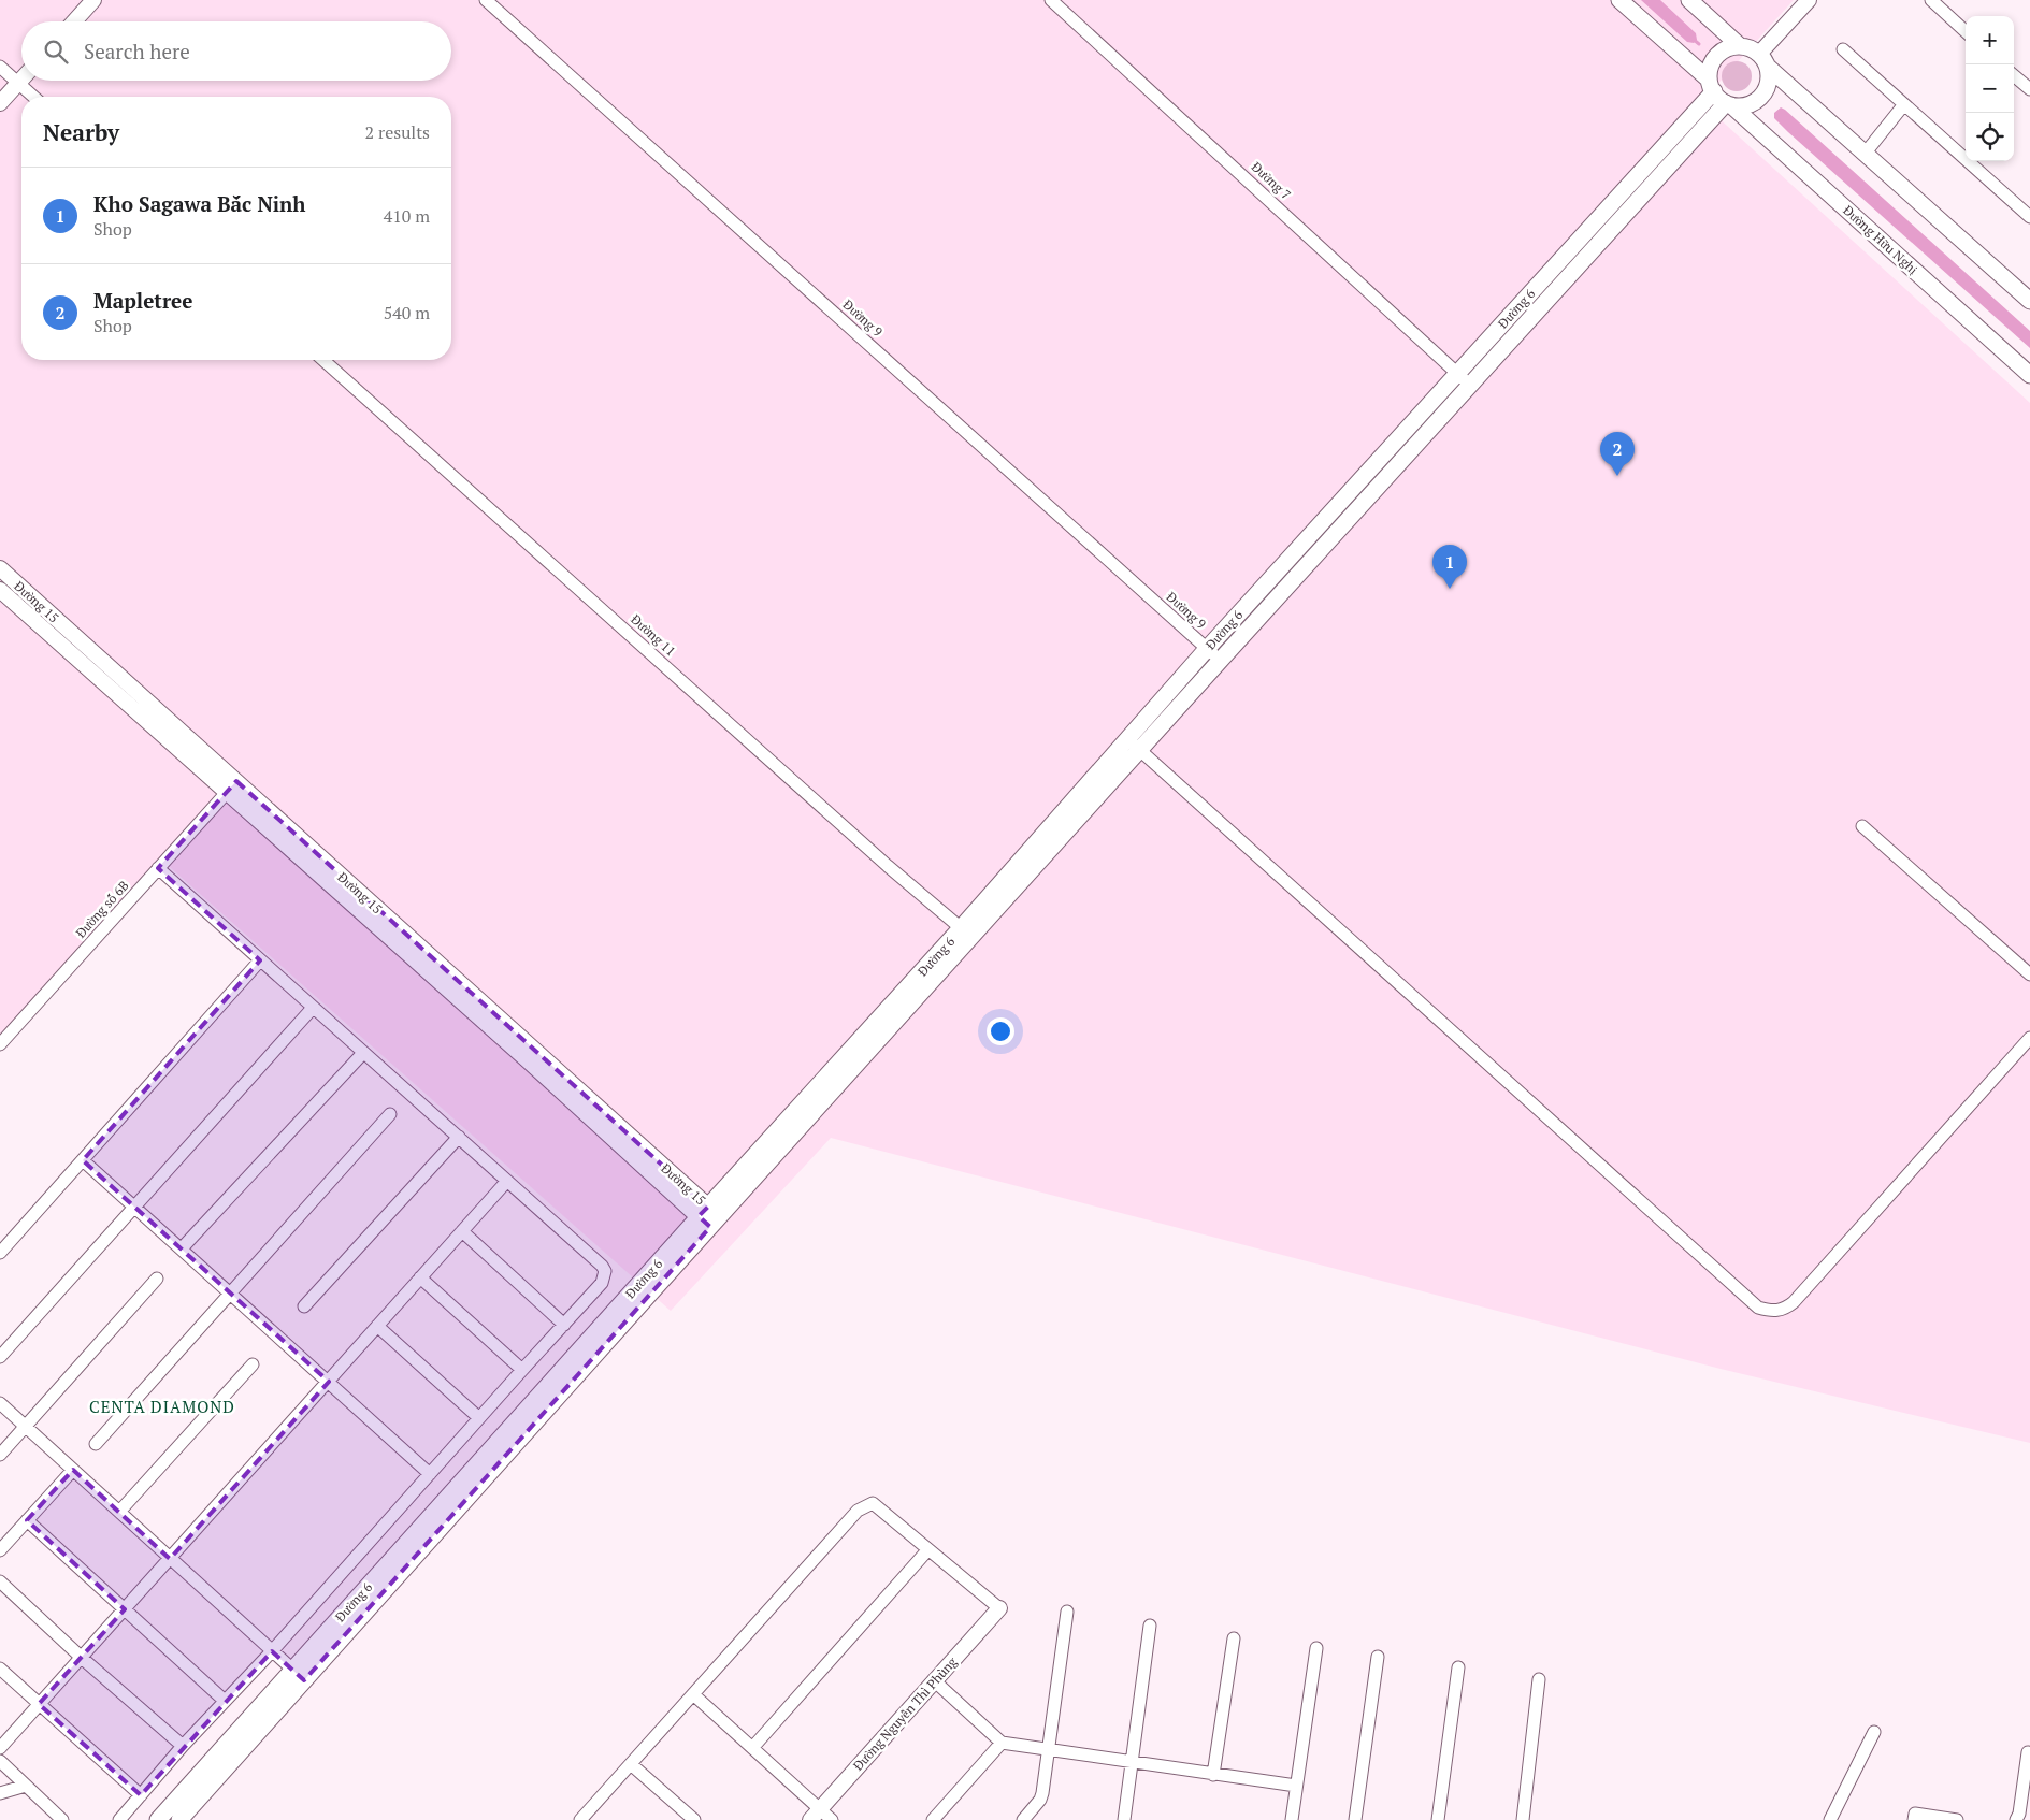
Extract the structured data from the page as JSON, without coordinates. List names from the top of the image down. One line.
{"streets":{"main road":["Đường Hữu Nghị","Đường 6"],"street":["Đường 7","Đường 9","Đường 15","Đường 11","Đường số 6B","Đường Nguyễn Thì Phùng"]},"crossings":[["Đường 7","Đường 6"],["Đường Hữu Nghị","Đường 6"],["Đường 6","Đường 9"],["Đường 6","Đường 15"],["Đường 6","Đường 11"],["Đường 15","Đường số 6B"]],"districts":["CENTA DIAMOND"],"page":{"map_buttons":["+","−"],"search":"Search here","heading":["Nearby","2 results"],"list":[{"mark":"1","name":"Kho Sagawa Bắc Ninh","note":"Shop","value":"410 m"},{"mark":"2","name":"Mapletree","note":"Shop","value":"540 m"}],"pins":["2","1"]}}
